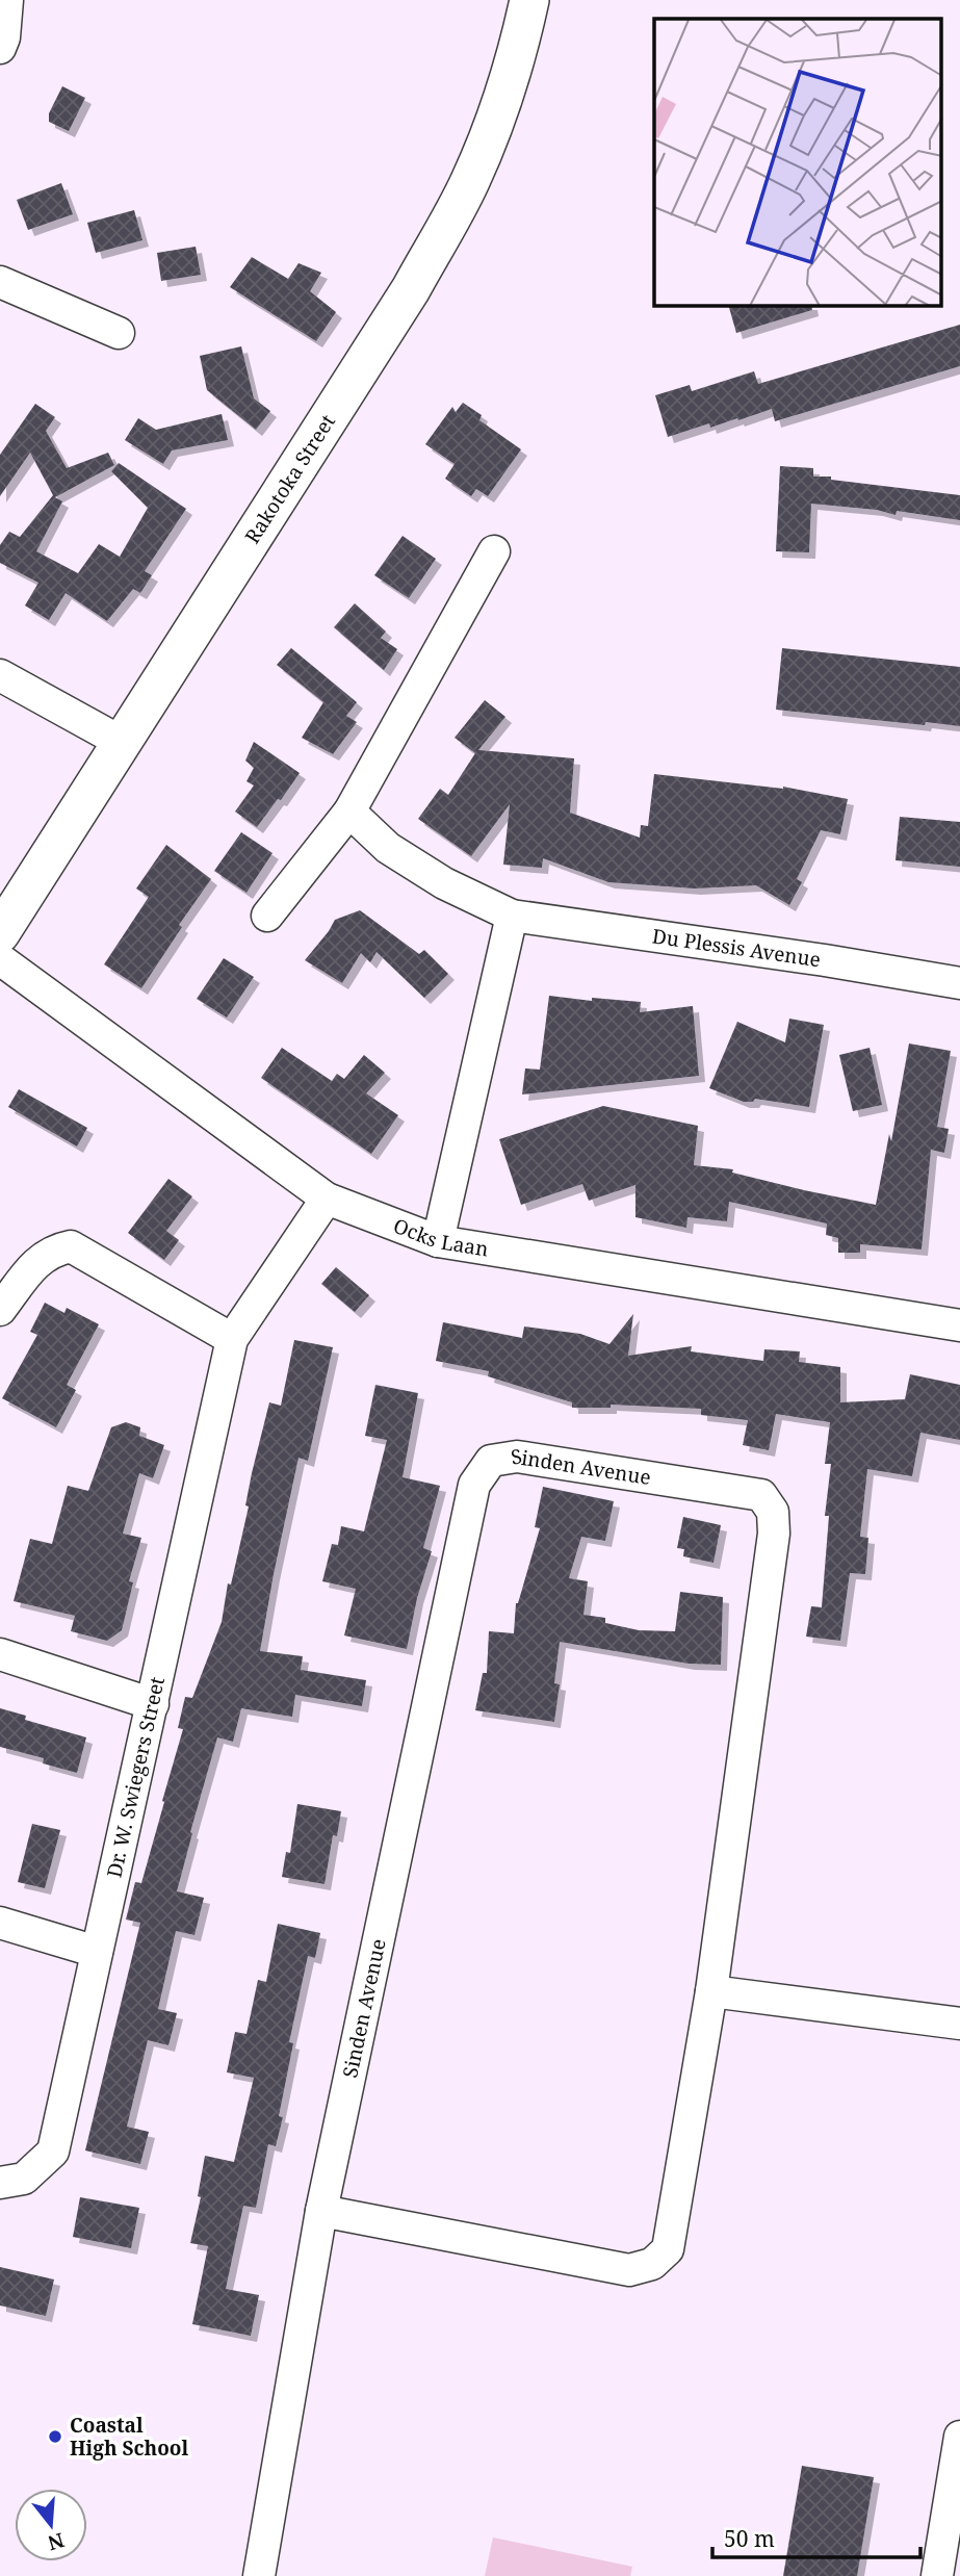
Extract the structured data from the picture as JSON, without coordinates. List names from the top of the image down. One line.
{"streets":{"street":["Rakotoka Street","Du Plessis Avenue","Ocks Laan","Sinden Avenue","Dr. W. Swiegers Street"]},"crossings":[["Ocks Laan","Dr. W. Swiegers Street"]],"places":["Coastal High School"],"scale_bar":"50 m","north":"bottom"}
